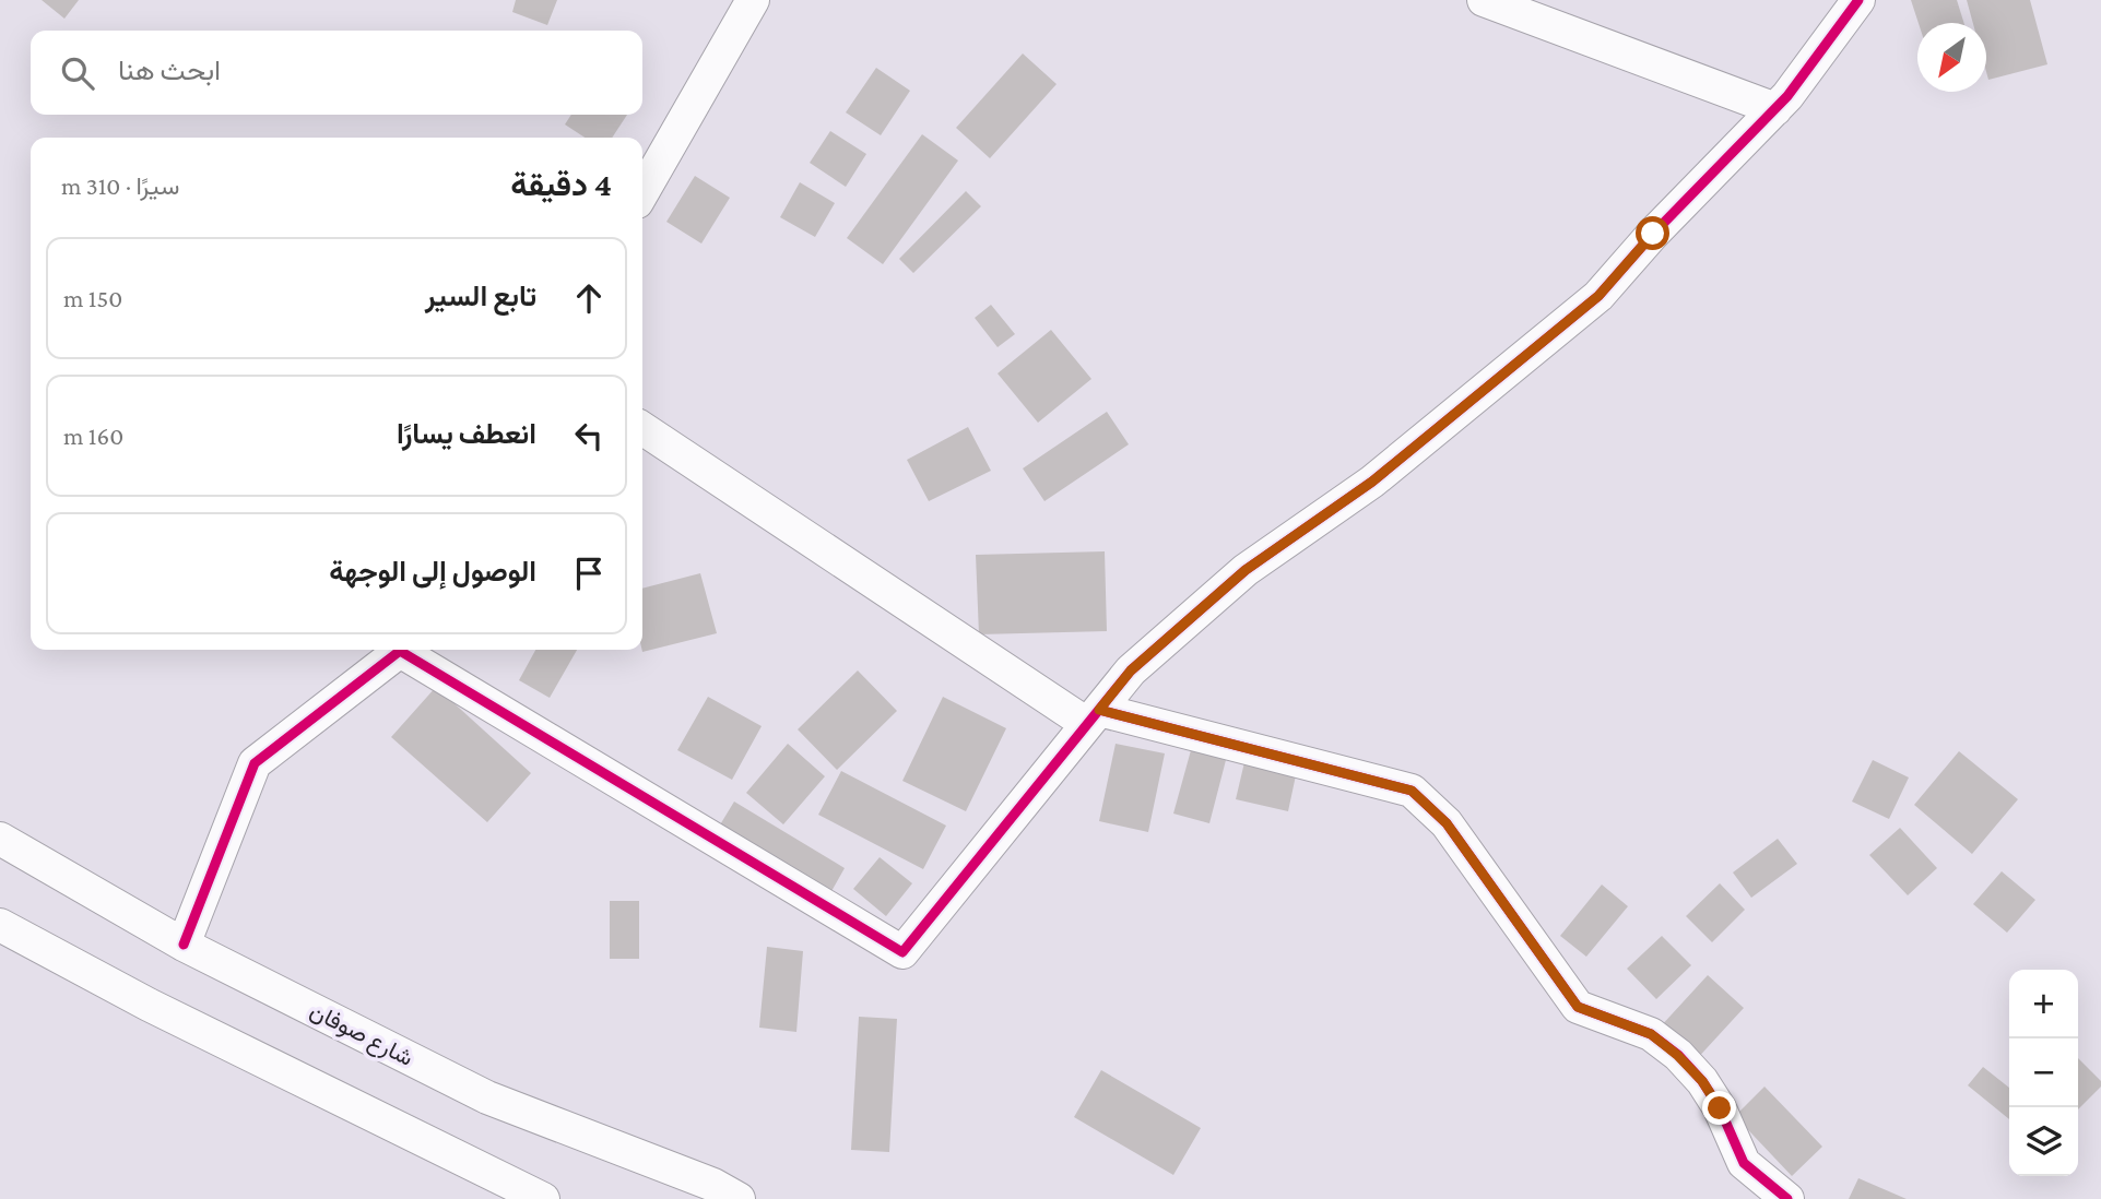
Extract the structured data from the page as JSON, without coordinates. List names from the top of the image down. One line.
{"streets":{"street":["شارع صوفان"]},"north":"bottom left","page":{"search":"ابحث هنا","heading":["4 دقيقة","سيرًا · 310 m"],"list":[["تابع السير","150 m"],["انعطف يسارًا","160 m"],"الوصول إلى الوجهة"],"map_buttons":["+","−"]}}
